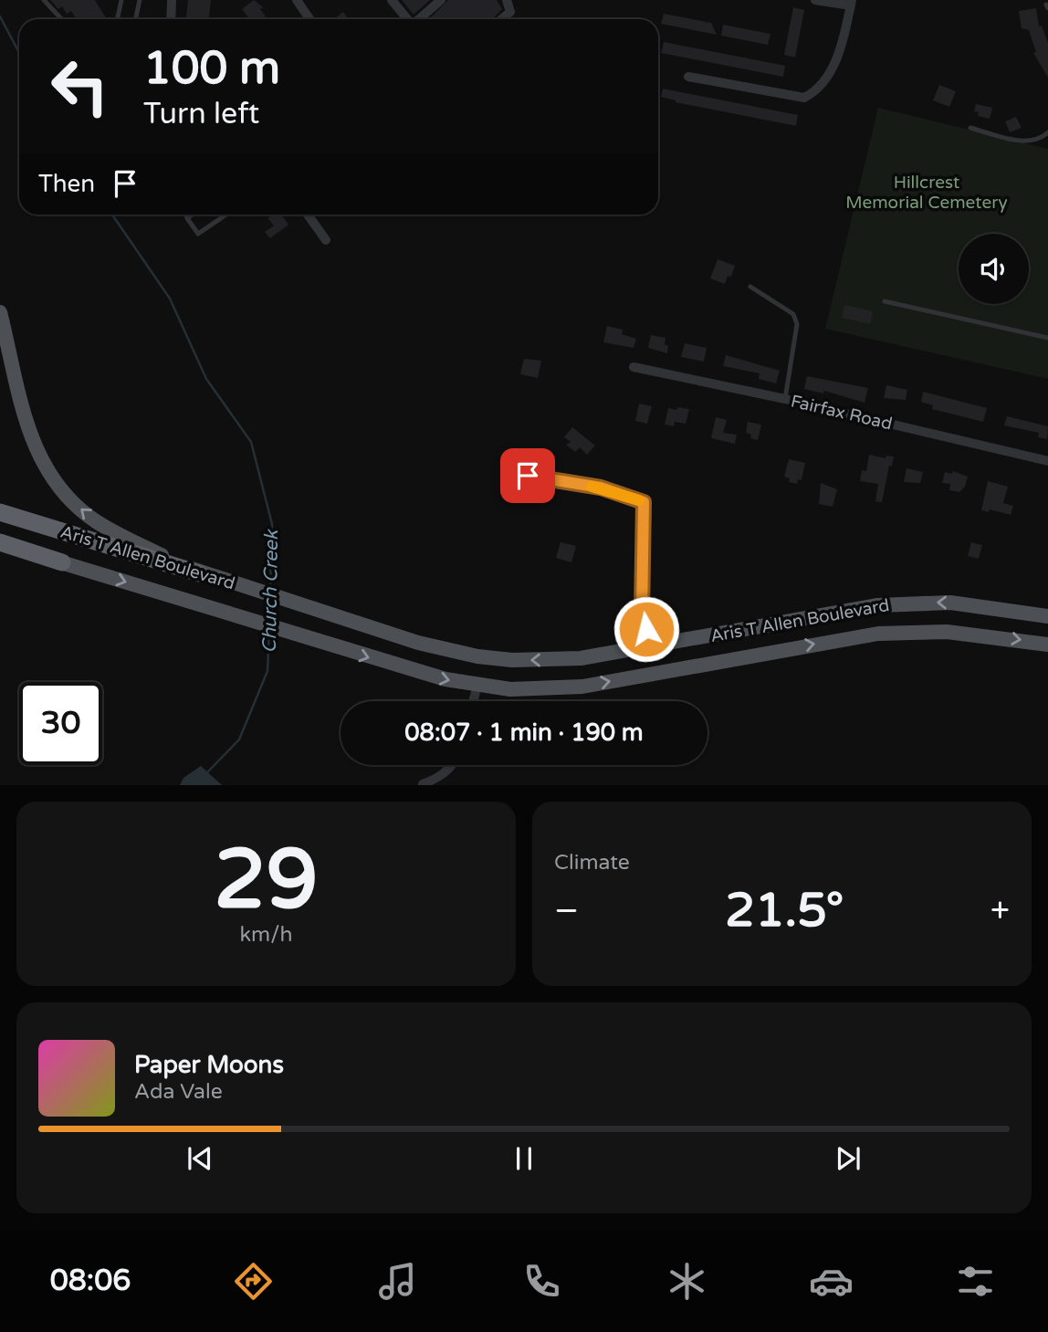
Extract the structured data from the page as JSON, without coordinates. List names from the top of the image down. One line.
{"streets":{"highway":["Aris T Allen Boulevard"],"street":["Fairfax Road"]},"water":["Church Creek"],"parks":["Hillcrest Memorial Cemetery"],"page":{"turn":["100 m","Turn left"],"then":"Then","limit":"30","trip":"08:07 · 1 min · 190 m","tile":[["29","km/h"],"Climate"],"heat":["−","21.5°","+"],"song":["Paper Moons","Ada Vale"],"tabs":"08:06"}}
